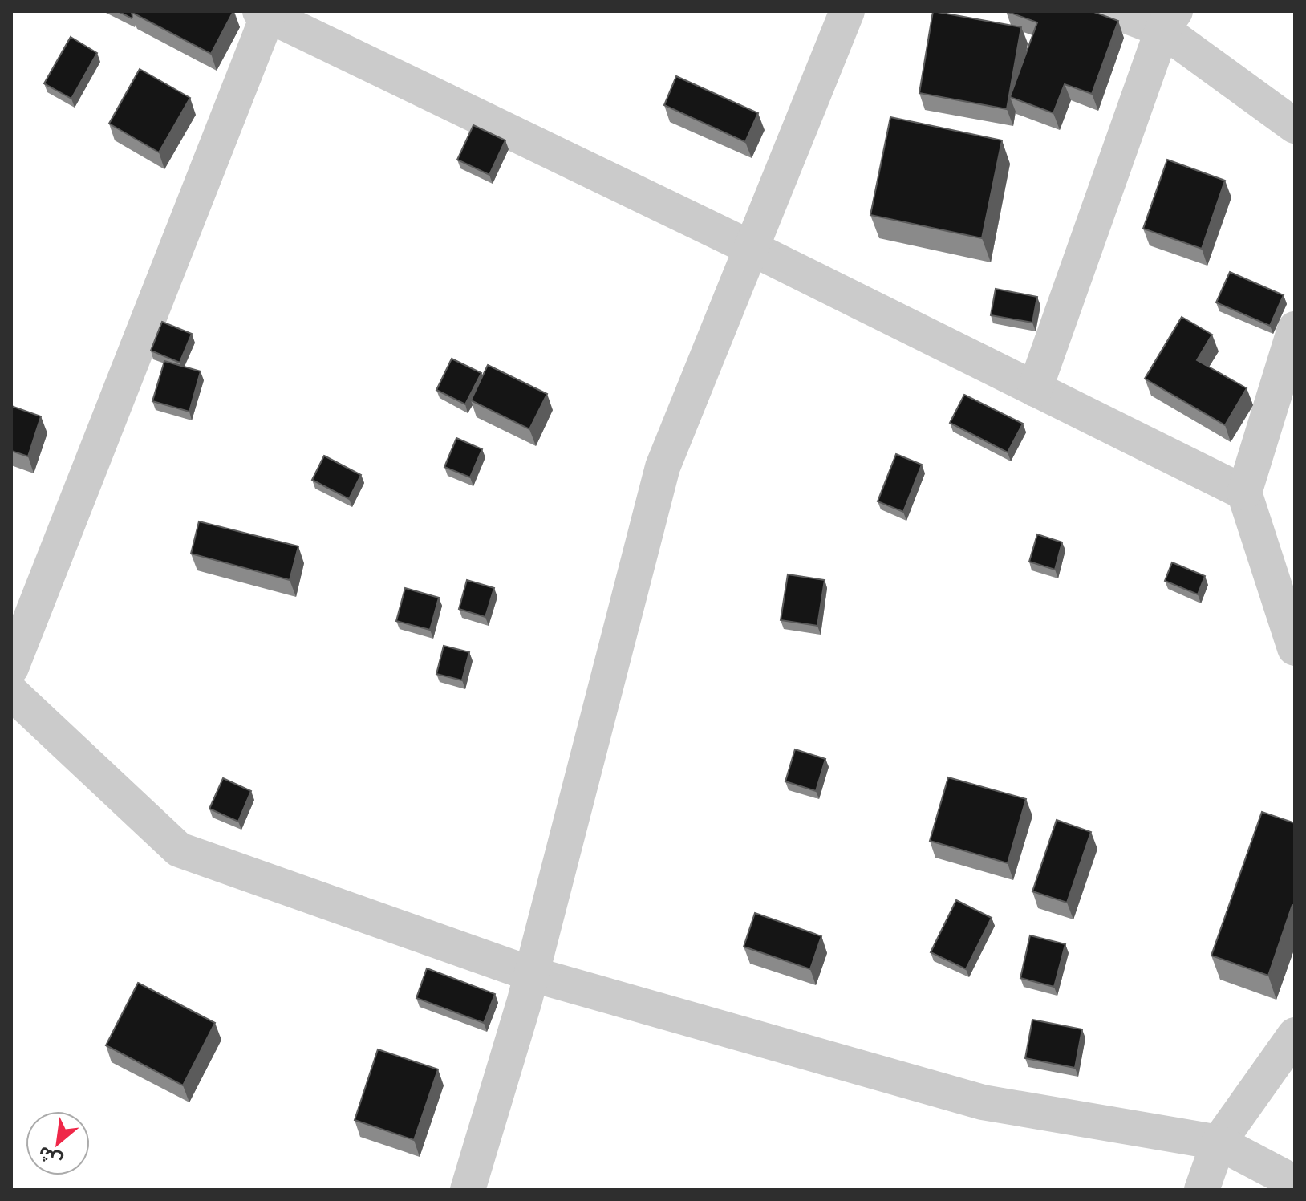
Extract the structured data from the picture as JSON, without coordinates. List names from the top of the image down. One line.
{"north":"bottom left"}
